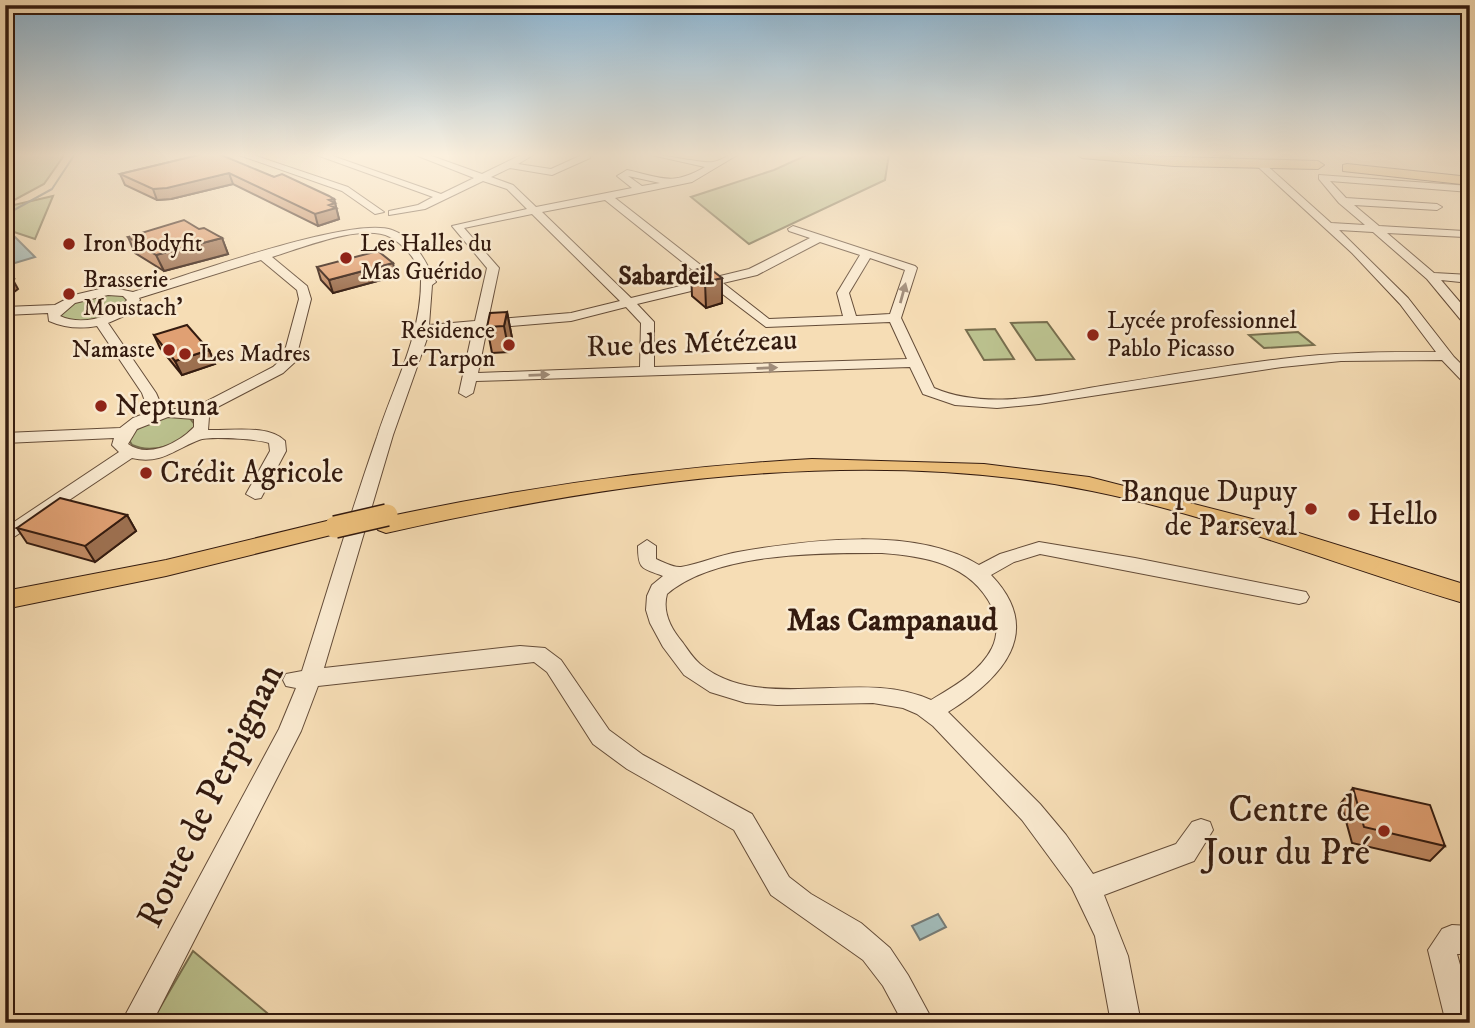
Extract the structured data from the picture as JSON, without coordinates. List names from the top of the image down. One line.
{"streets":{"street":["Rue des Métézeau","Route de Perpignan"]},"districts":["Sabardeil","Mas Campanaud"],"places":["Iron Bodyfit","Les Halles du Mas Guérido","Brasserie Moustach'","Lycée professionnel Pablo Picasso","Résidence Le Tarpon","Namaste","Les Madres","Neptuna","Crédit Agricole","Banque Dupuy de Parseval","Hello","Centre de Jour du Pré"]}
